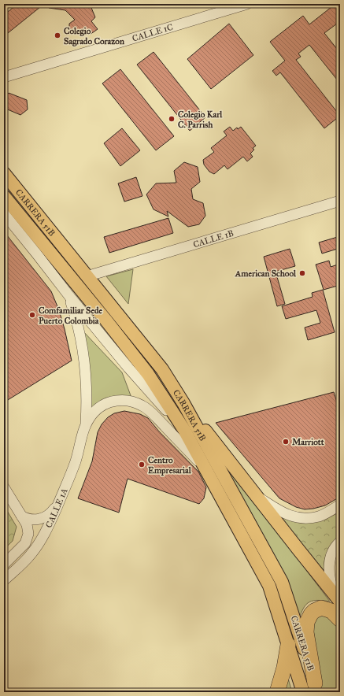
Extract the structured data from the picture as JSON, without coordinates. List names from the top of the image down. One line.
{"streets":{"main road":["CARRERA 51B"],"street":["CALLE 1C","CALLE 1B","CALLE 1A"]},"crossings":[["CARRERA 51B","CALLE 1B"]],"places":["Colegio Sagrado Corazon","Colegio Karl C. Parrish","American School","Comfamiliar Sede Puerto Colombia","Marriott","Centro Empresarial"]}
